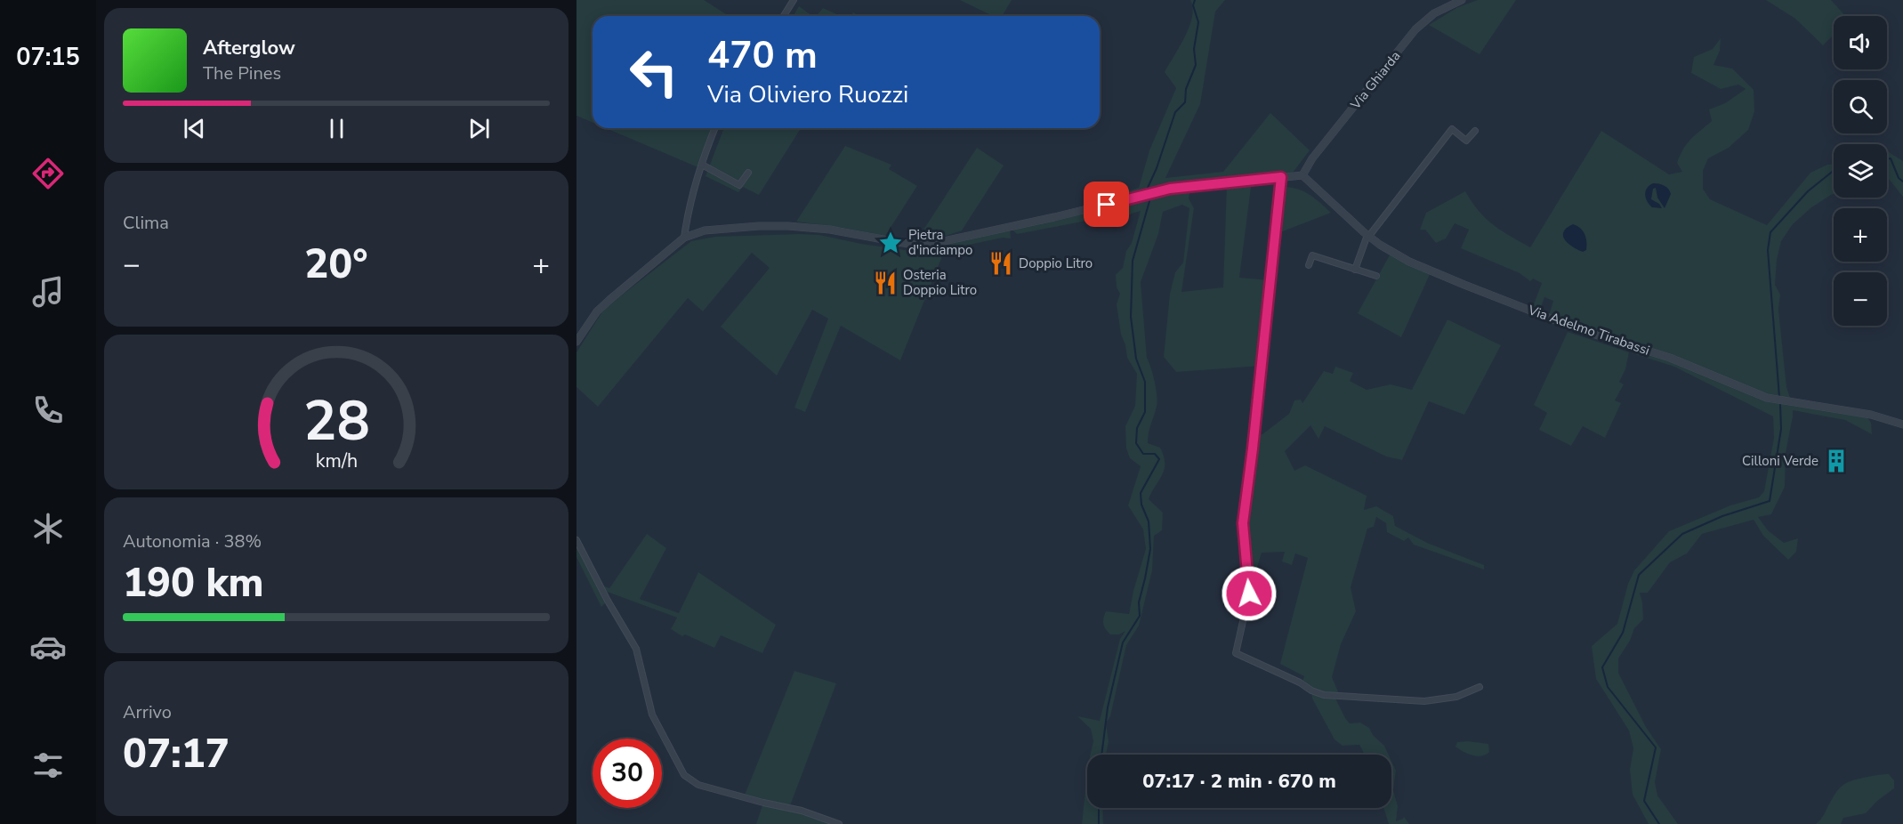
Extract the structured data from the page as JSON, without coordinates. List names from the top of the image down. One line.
{"streets":{"street":["Via Ghiarda","Via Adelmo Tirabassi"]},"crossings":[["Via Ghiarda","Via Adelmo Tirabassi"]],"places":{"place":["Pietra d'inciampo"],"restaurant":["Doppio Litro","Osteria Doppio Litro"],"building":["Cilloni Verde"]},"page":{"tabs":"07:15","map_buttons":["+","−"],"turn":["470 m","Via Oliviero Ruozzi"],"song":["Afterglow","The Pines"],"tile":["Clima",["Autonomia · 38%","190 km"],["Arrivo","07:17"]],"heat":["−","20°","+"],"limit":"30","trip":"07:17 · 2 min · 670 m","gauge":["28","km/h"]}}
